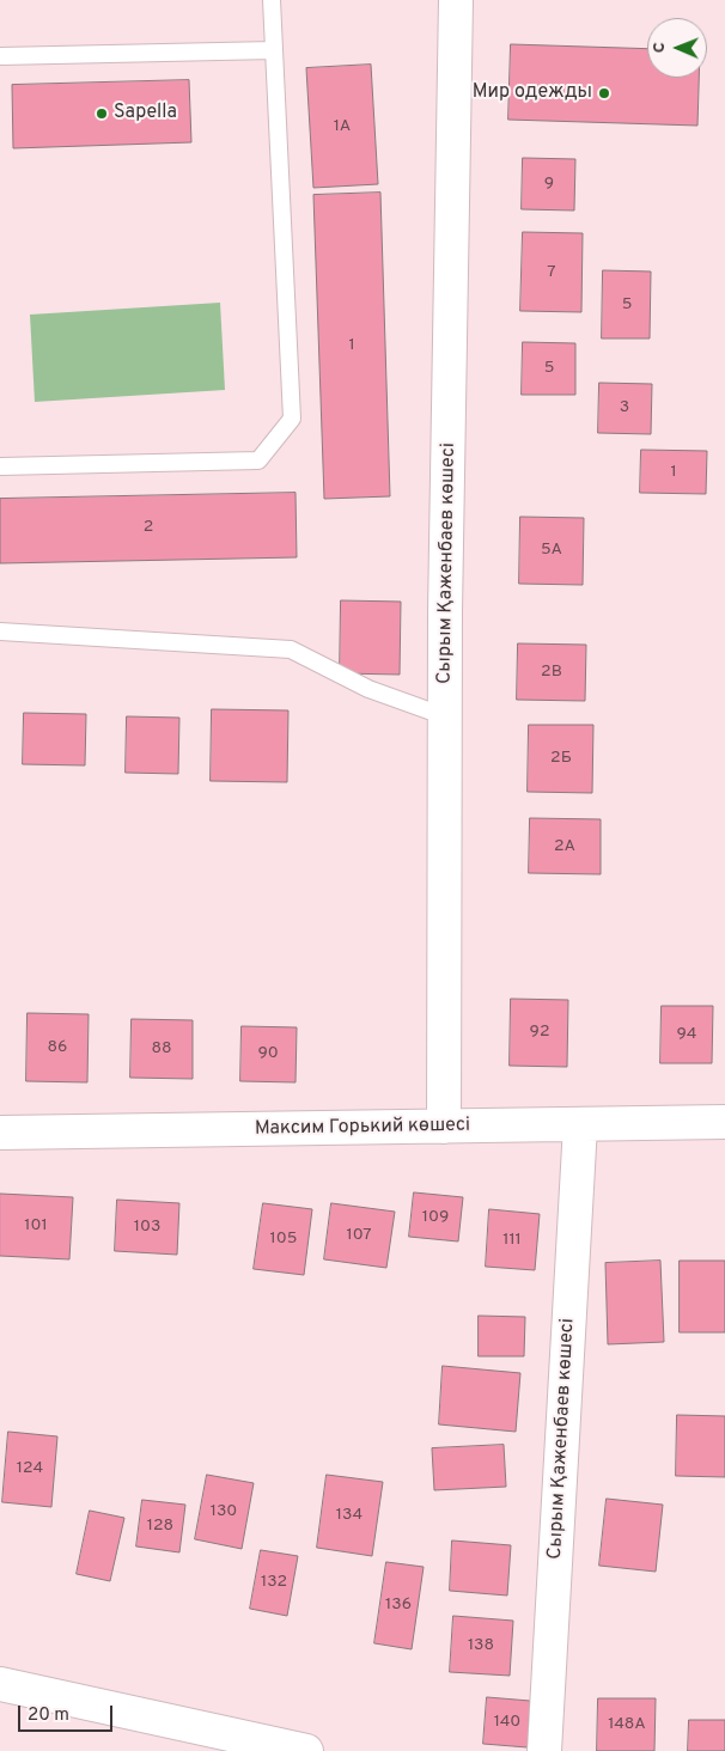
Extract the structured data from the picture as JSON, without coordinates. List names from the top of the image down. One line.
{"streets":{"street":["Сырым Қаженбаев көшесі","Максим Горький көшесі"]},"crossings":[["Сырым Қаженбаев көшесі","Максим Горький көшесі"]],"places":["Мир одежды","Sapella"],"house_numbers":["1А","9","7","5","1","5","3","1","2","5А","2В","2Б","2А","92","94","86","88","90","109","101","103","107","105","111","124","130","134","128","132","136","138","140","148А"],"scale_bar":"20 m","north":"left"}
